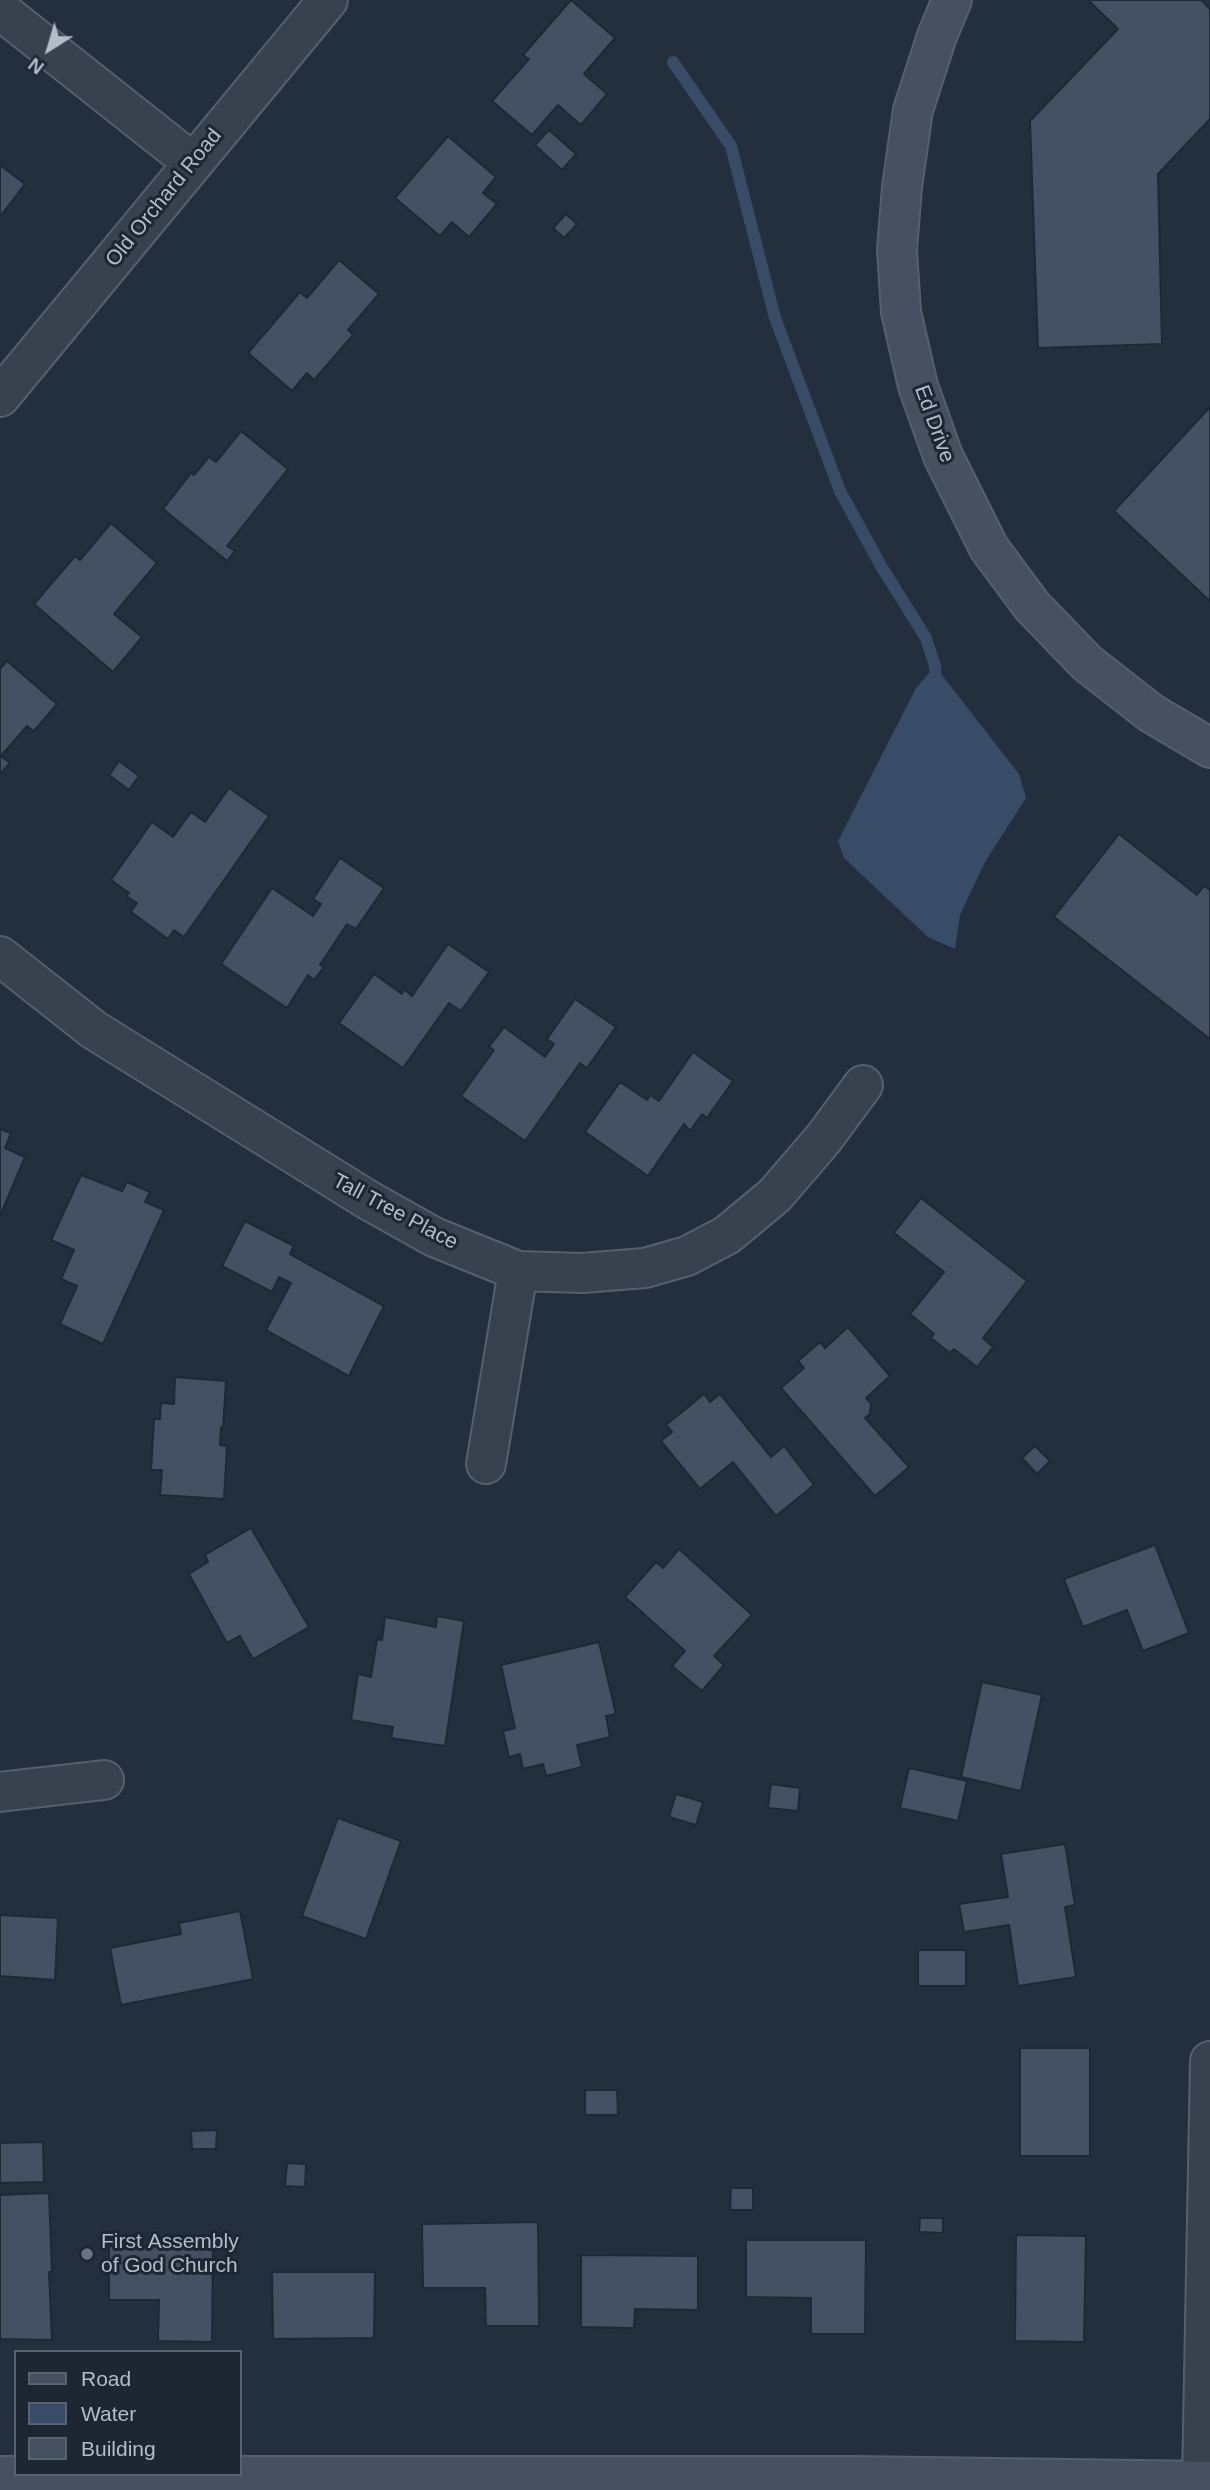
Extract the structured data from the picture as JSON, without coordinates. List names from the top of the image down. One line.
{"streets":{"main road":["Ed Drive"],"street":["Old Orchard Road","Tall Tree Place"]},"places":["First Assembly of God Church"],"legend":["Road","Water","Building"],"north":"bottom left"}
